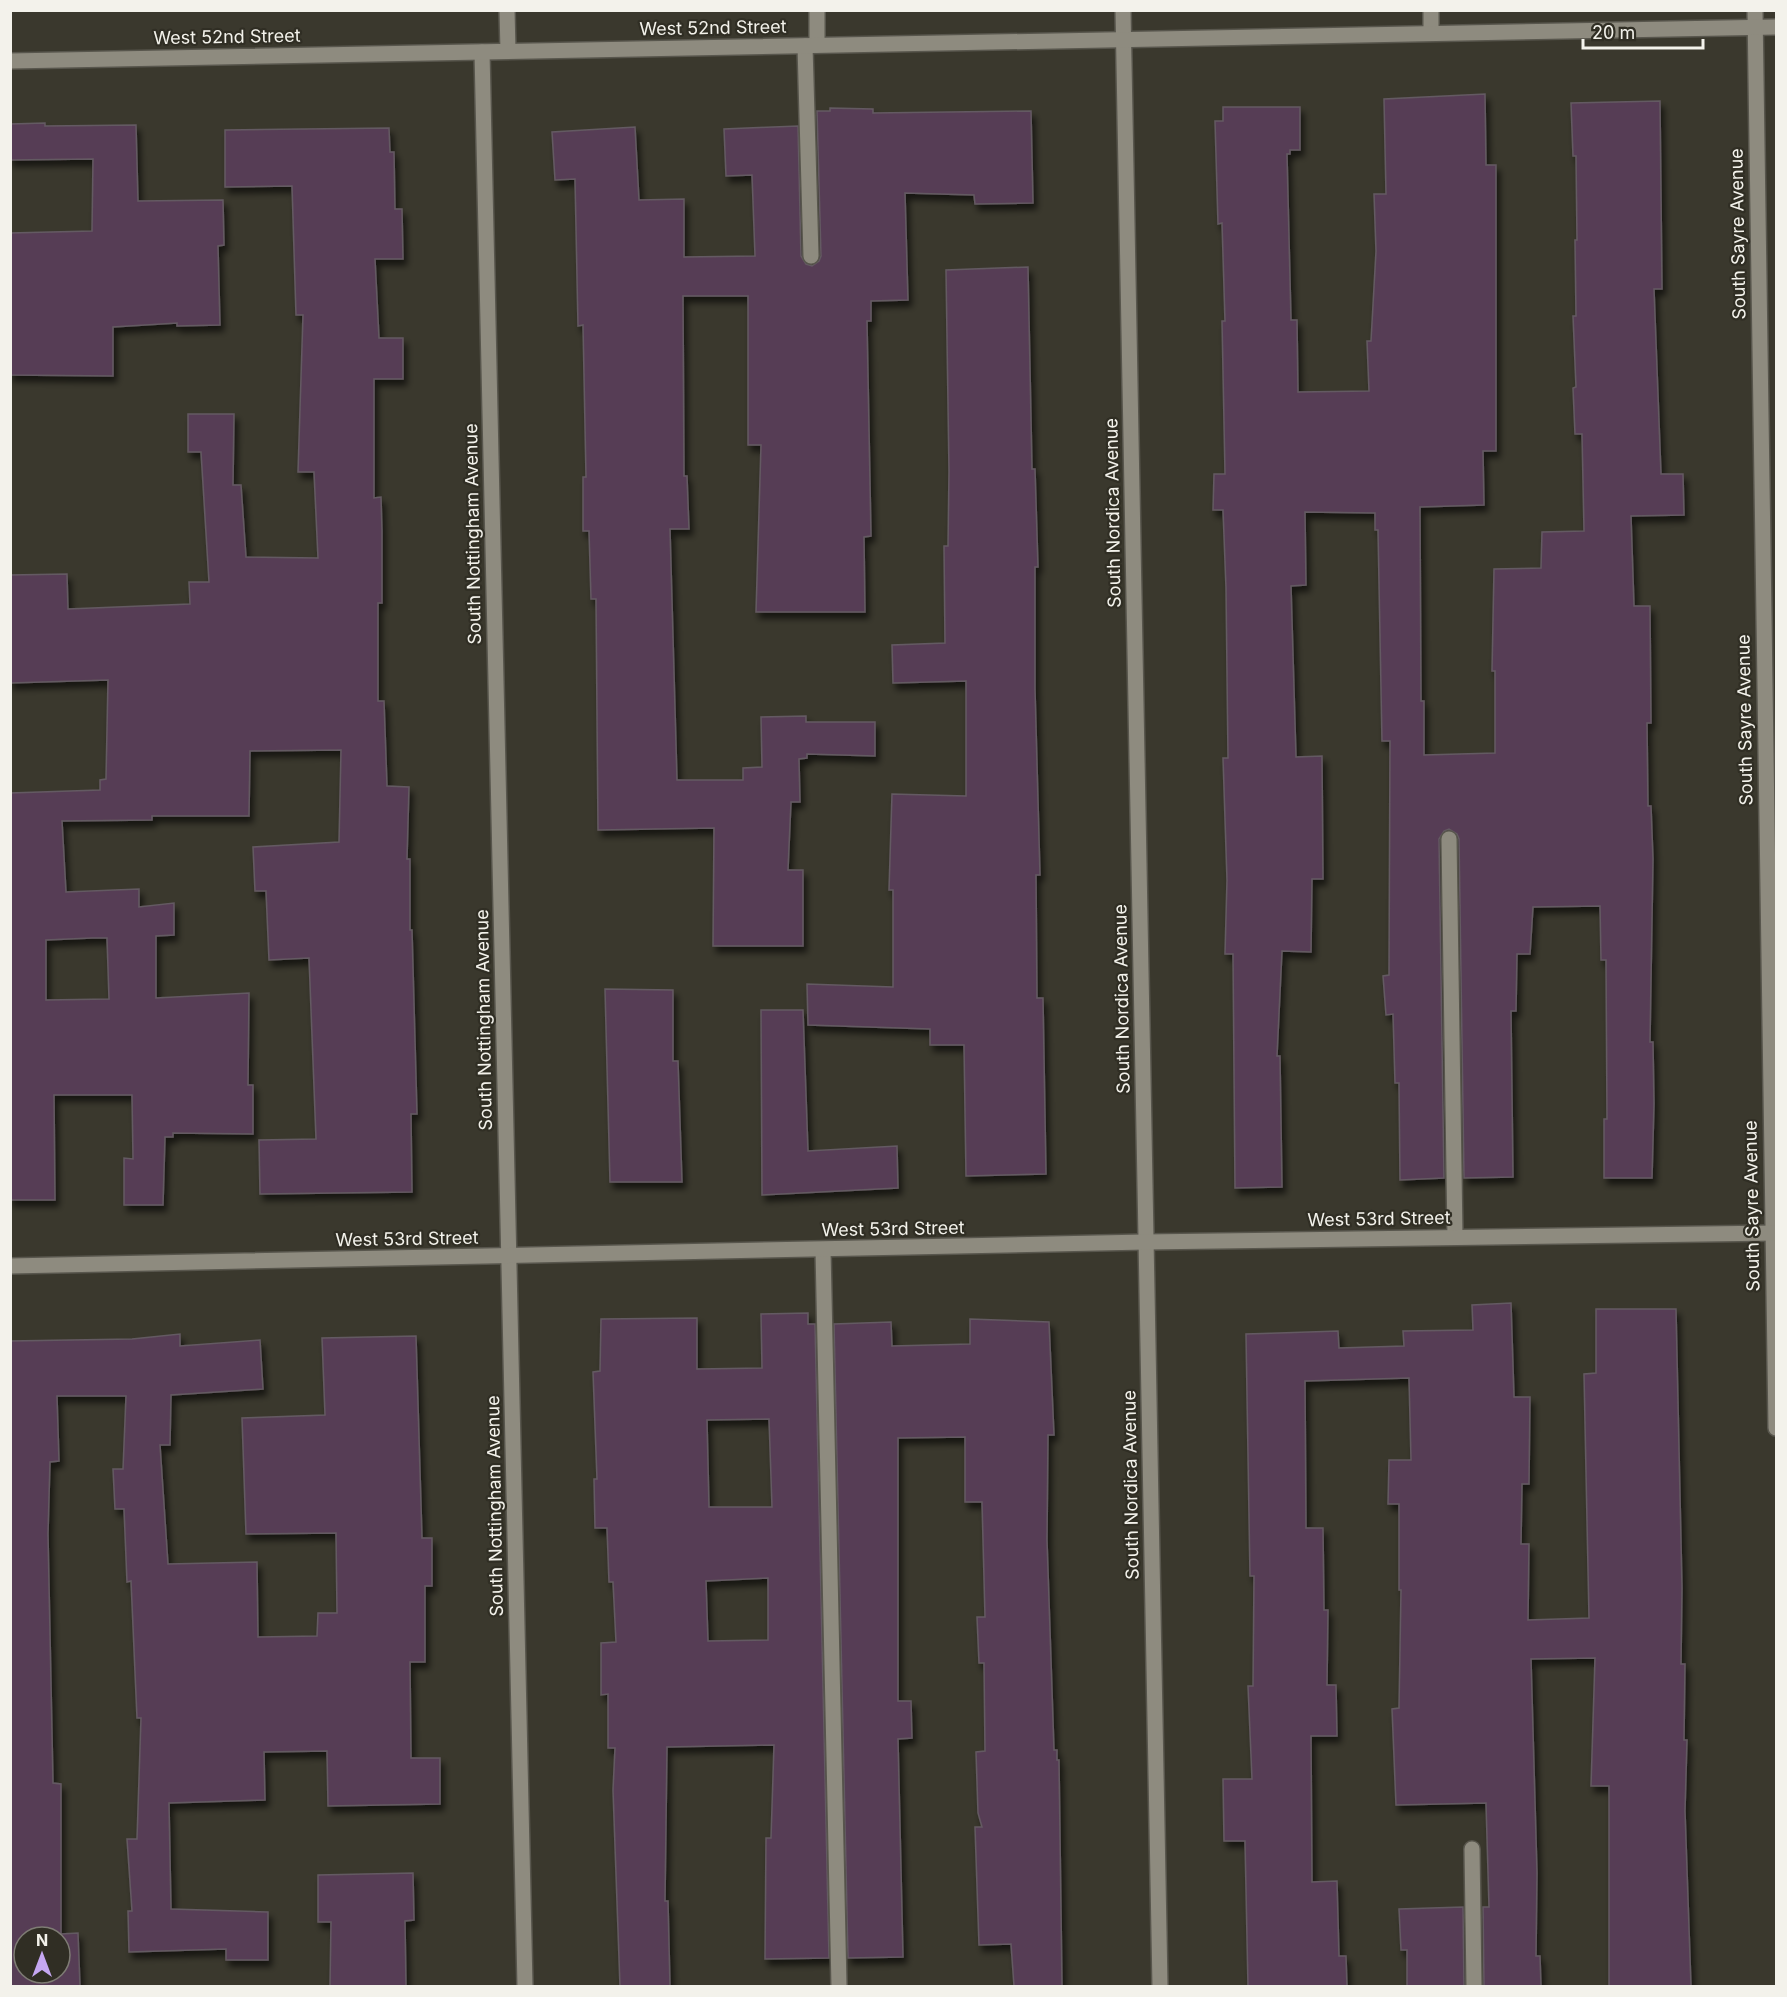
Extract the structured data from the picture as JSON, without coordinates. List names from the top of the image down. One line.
{"streets":{"street":["West 52nd Street","South Sayre Avenue","South Nordica Avenue","South Nottingham Avenue","West 53rd Street"]},"crossings":[["West 52nd Street","South Sayre Avenue"],["West 52nd Street","South Nordica Avenue"],["West 52nd Street","South Nottingham Avenue"],["South Sayre Avenue","West 53rd Street"],["South Nordica Avenue","West 53rd Street"],["South Nottingham Avenue","West 53rd Street"]],"scale_bar":"20 m","north":"top"}
